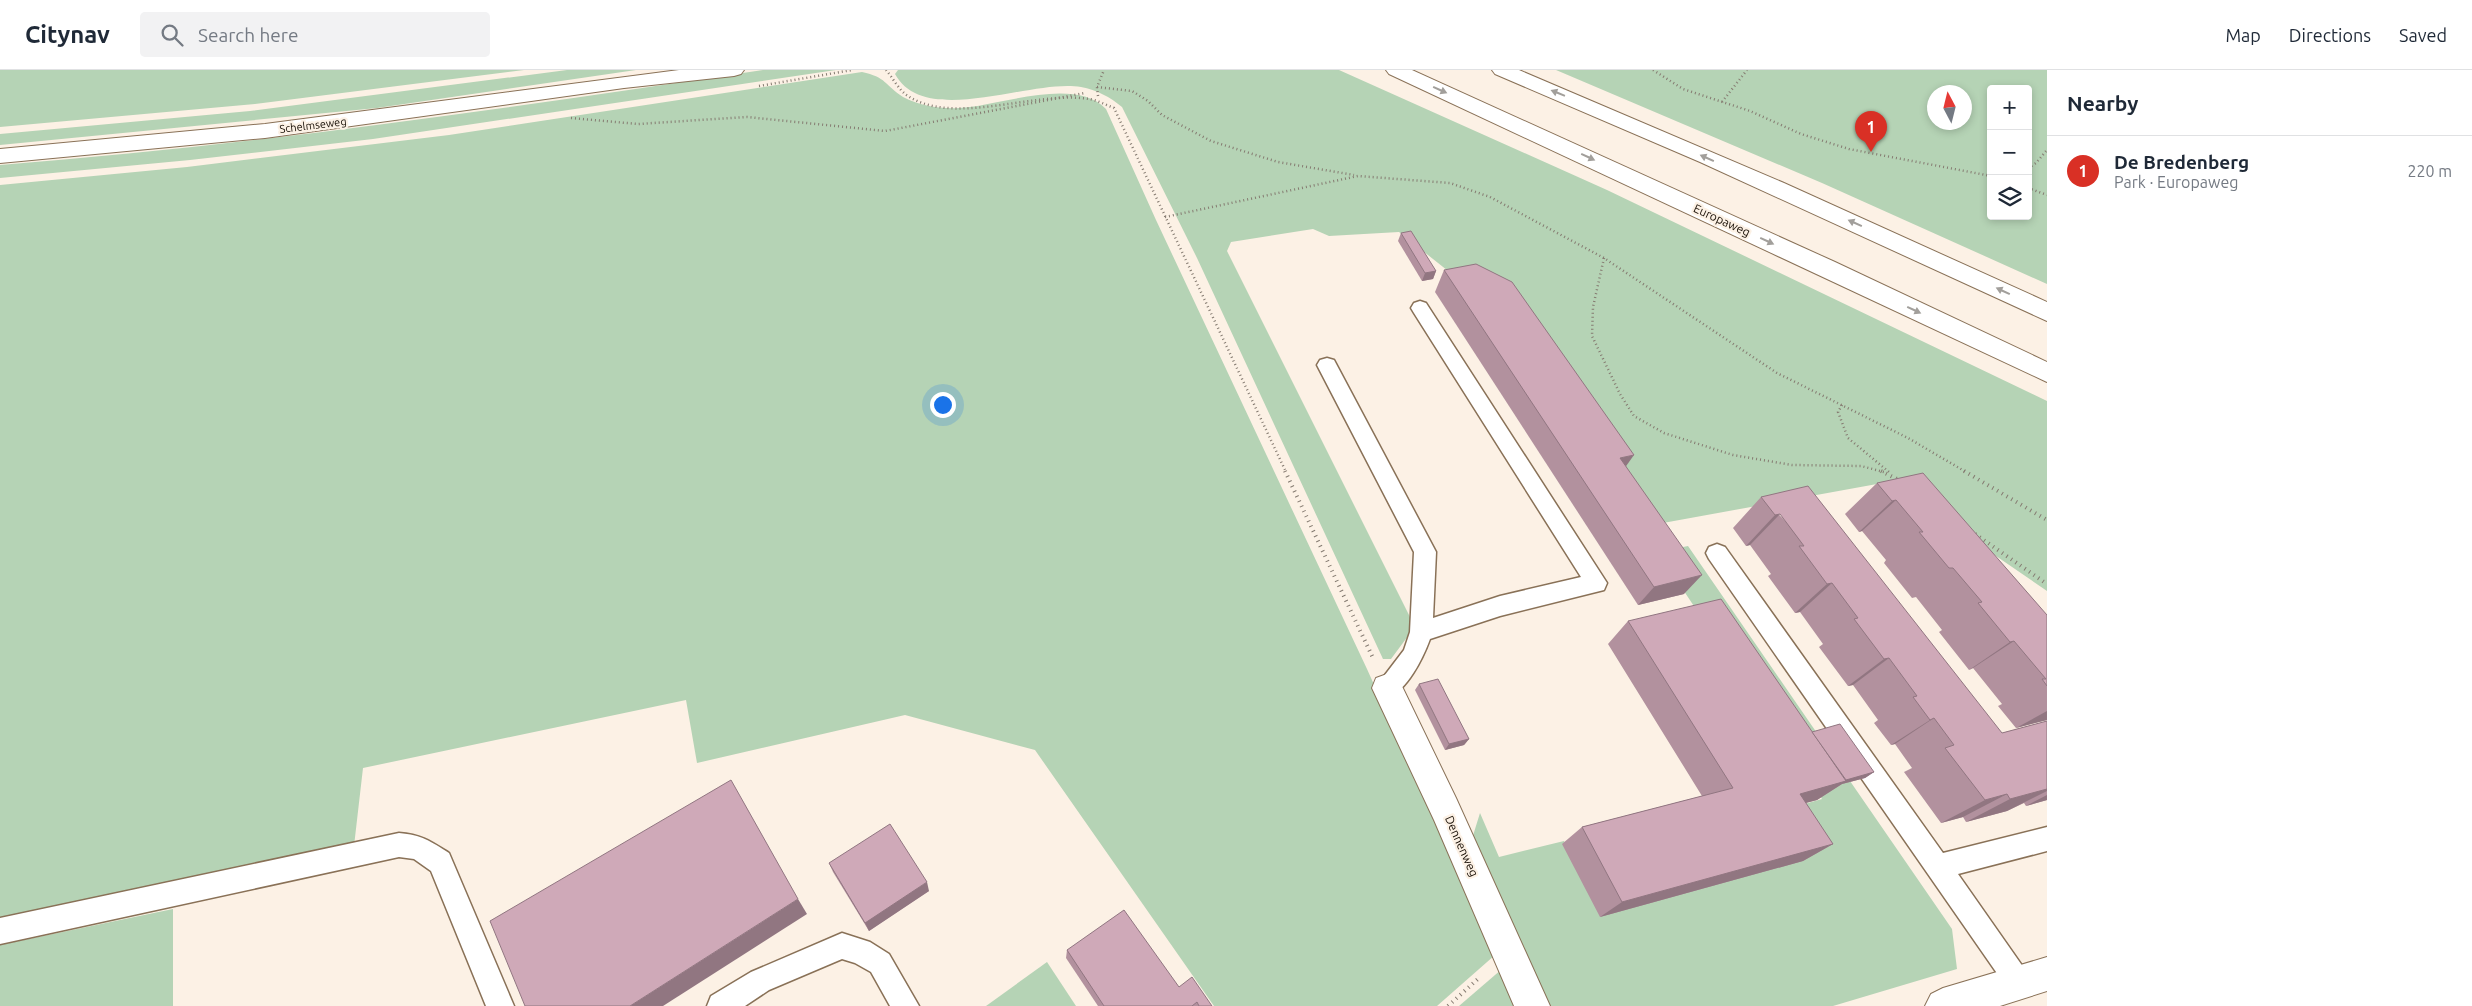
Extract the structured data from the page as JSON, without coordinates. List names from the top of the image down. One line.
{"streets":{"main road":["Schelmseweg","Europaweg","Dennenweg"]},"north":"top","page":{"header":"Citynav","search":"Search here","nav":["Map","Directions","Saved"],"heading":"Nearby","map_buttons":["+","−"],"pins":"1","list":[{"mark":"1","name":"De Bredenberg","note":"Park · Europaweg","value":"220 m"}]}}
